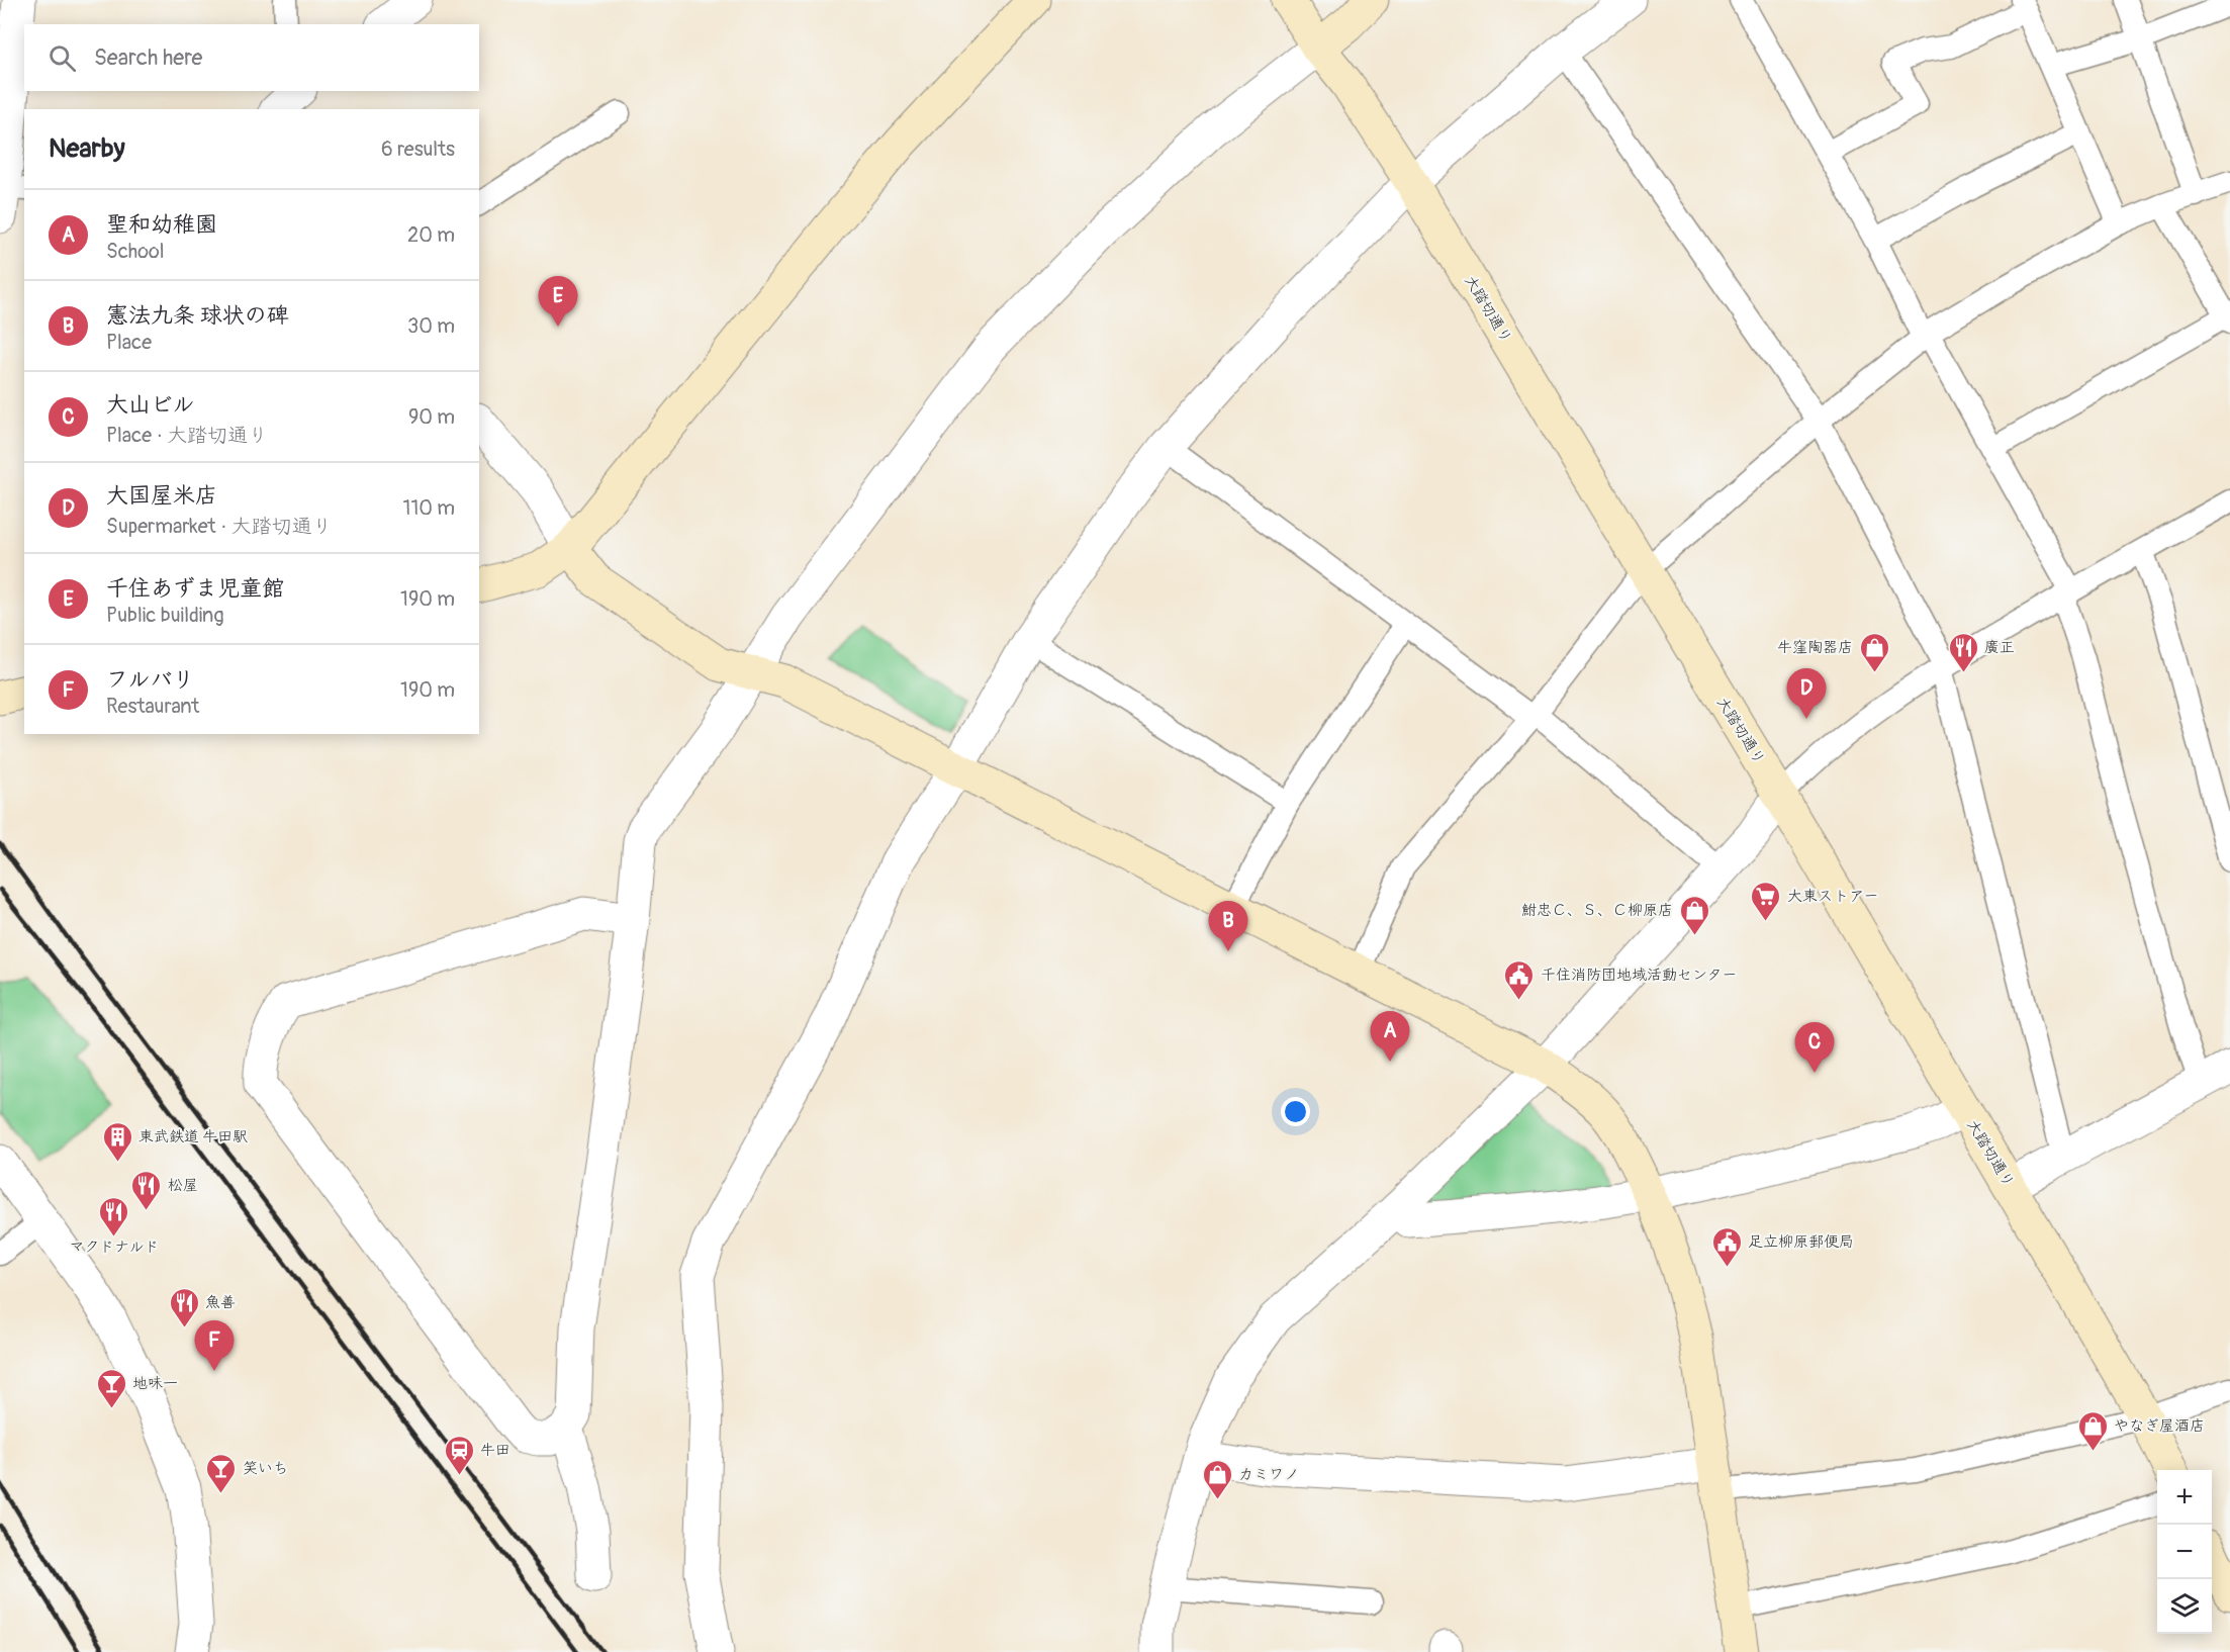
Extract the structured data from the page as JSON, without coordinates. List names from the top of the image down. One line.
{"streets":{"street":["大踏切通り"]},"places":{"shop":["牛窪陶器店","鮒忠Ｃ、Ｓ、Ｃ柳原店","やなぎ屋酒店","カミワノ"],"restaurant":["廣正","松屋","マクドナルド","魚善"],"supermarket":["大東ストアー"],"public building":["千住消防団地域活動センター","足立柳原郵便局"],"building":["東武鉄道 牛田駅"],"bar":["地味一","笑いち"],"station":["牛田"]},"page":{"search":"Search here","heading":["Nearby","6 results"],"list":[{"mark":"A","name":"聖和幼稚園","note":"School","value":"20 m"},{"mark":"B","name":"憲法九条 球状の碑","note":"Place","value":"30 m"},{"mark":"C","name":"大山ビル","note":"Place · 大踏切通り","value":"90 m"},{"mark":"D","name":"大国屋米店","note":"Supermarket · 大踏切通り","value":"110 m"},{"mark":"E","name":"千住あずま児童館","note":"Public building","value":"190 m"},{"mark":"F","name":"フルバリ","note":"Restaurant","value":"190 m"}],"pins":["E","D","B","A","C","F"],"map_buttons":["+","−"]}}
